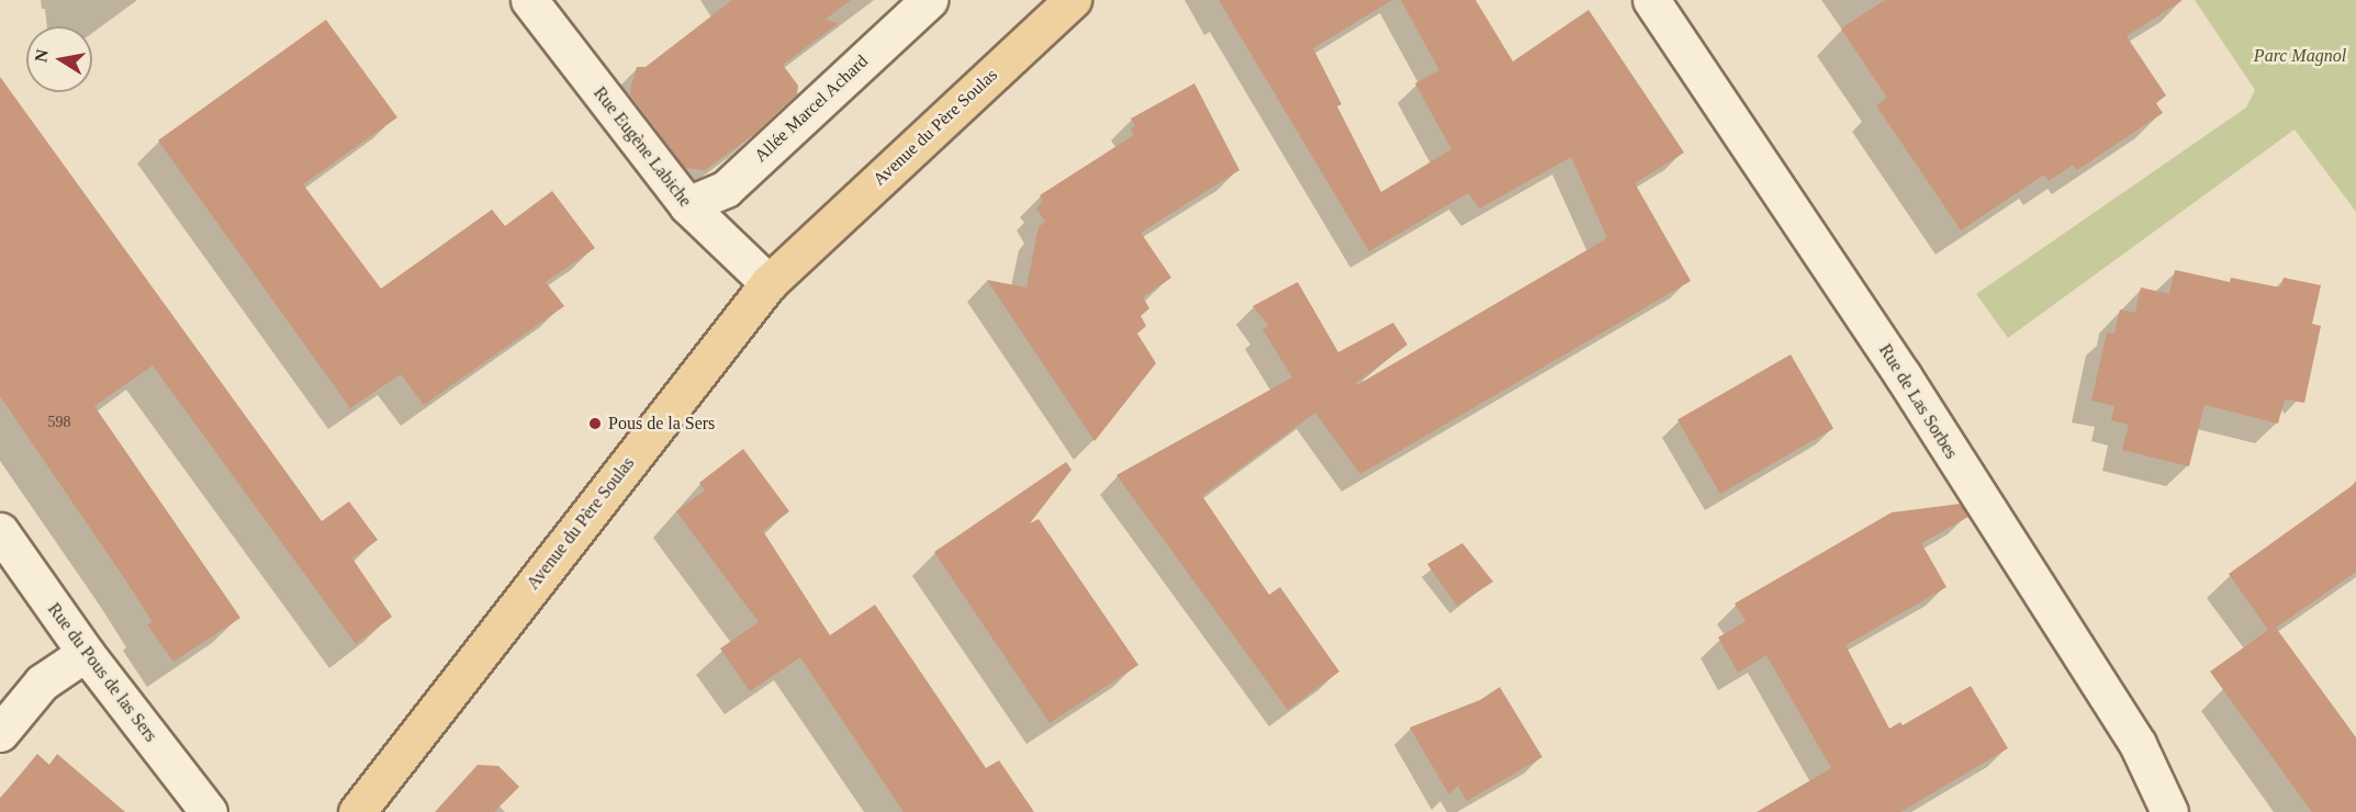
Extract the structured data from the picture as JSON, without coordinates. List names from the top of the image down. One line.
{"streets":{"main road":["Avenue du Père Soulas"],"street":["Allée Marcel Achard","Rue Eugène Labiche","Rue de Las Sorbes","Rue du Pous de las Sers"]},"crossings":[["Allée Marcel Achard","Rue Eugène Labiche"],["Avenue du Père Soulas","Rue Eugène Labiche"]],"parks":["Parc Magnol"],"places":["Pous de la Sers"],"house_numbers":["598"],"north":"left"}
